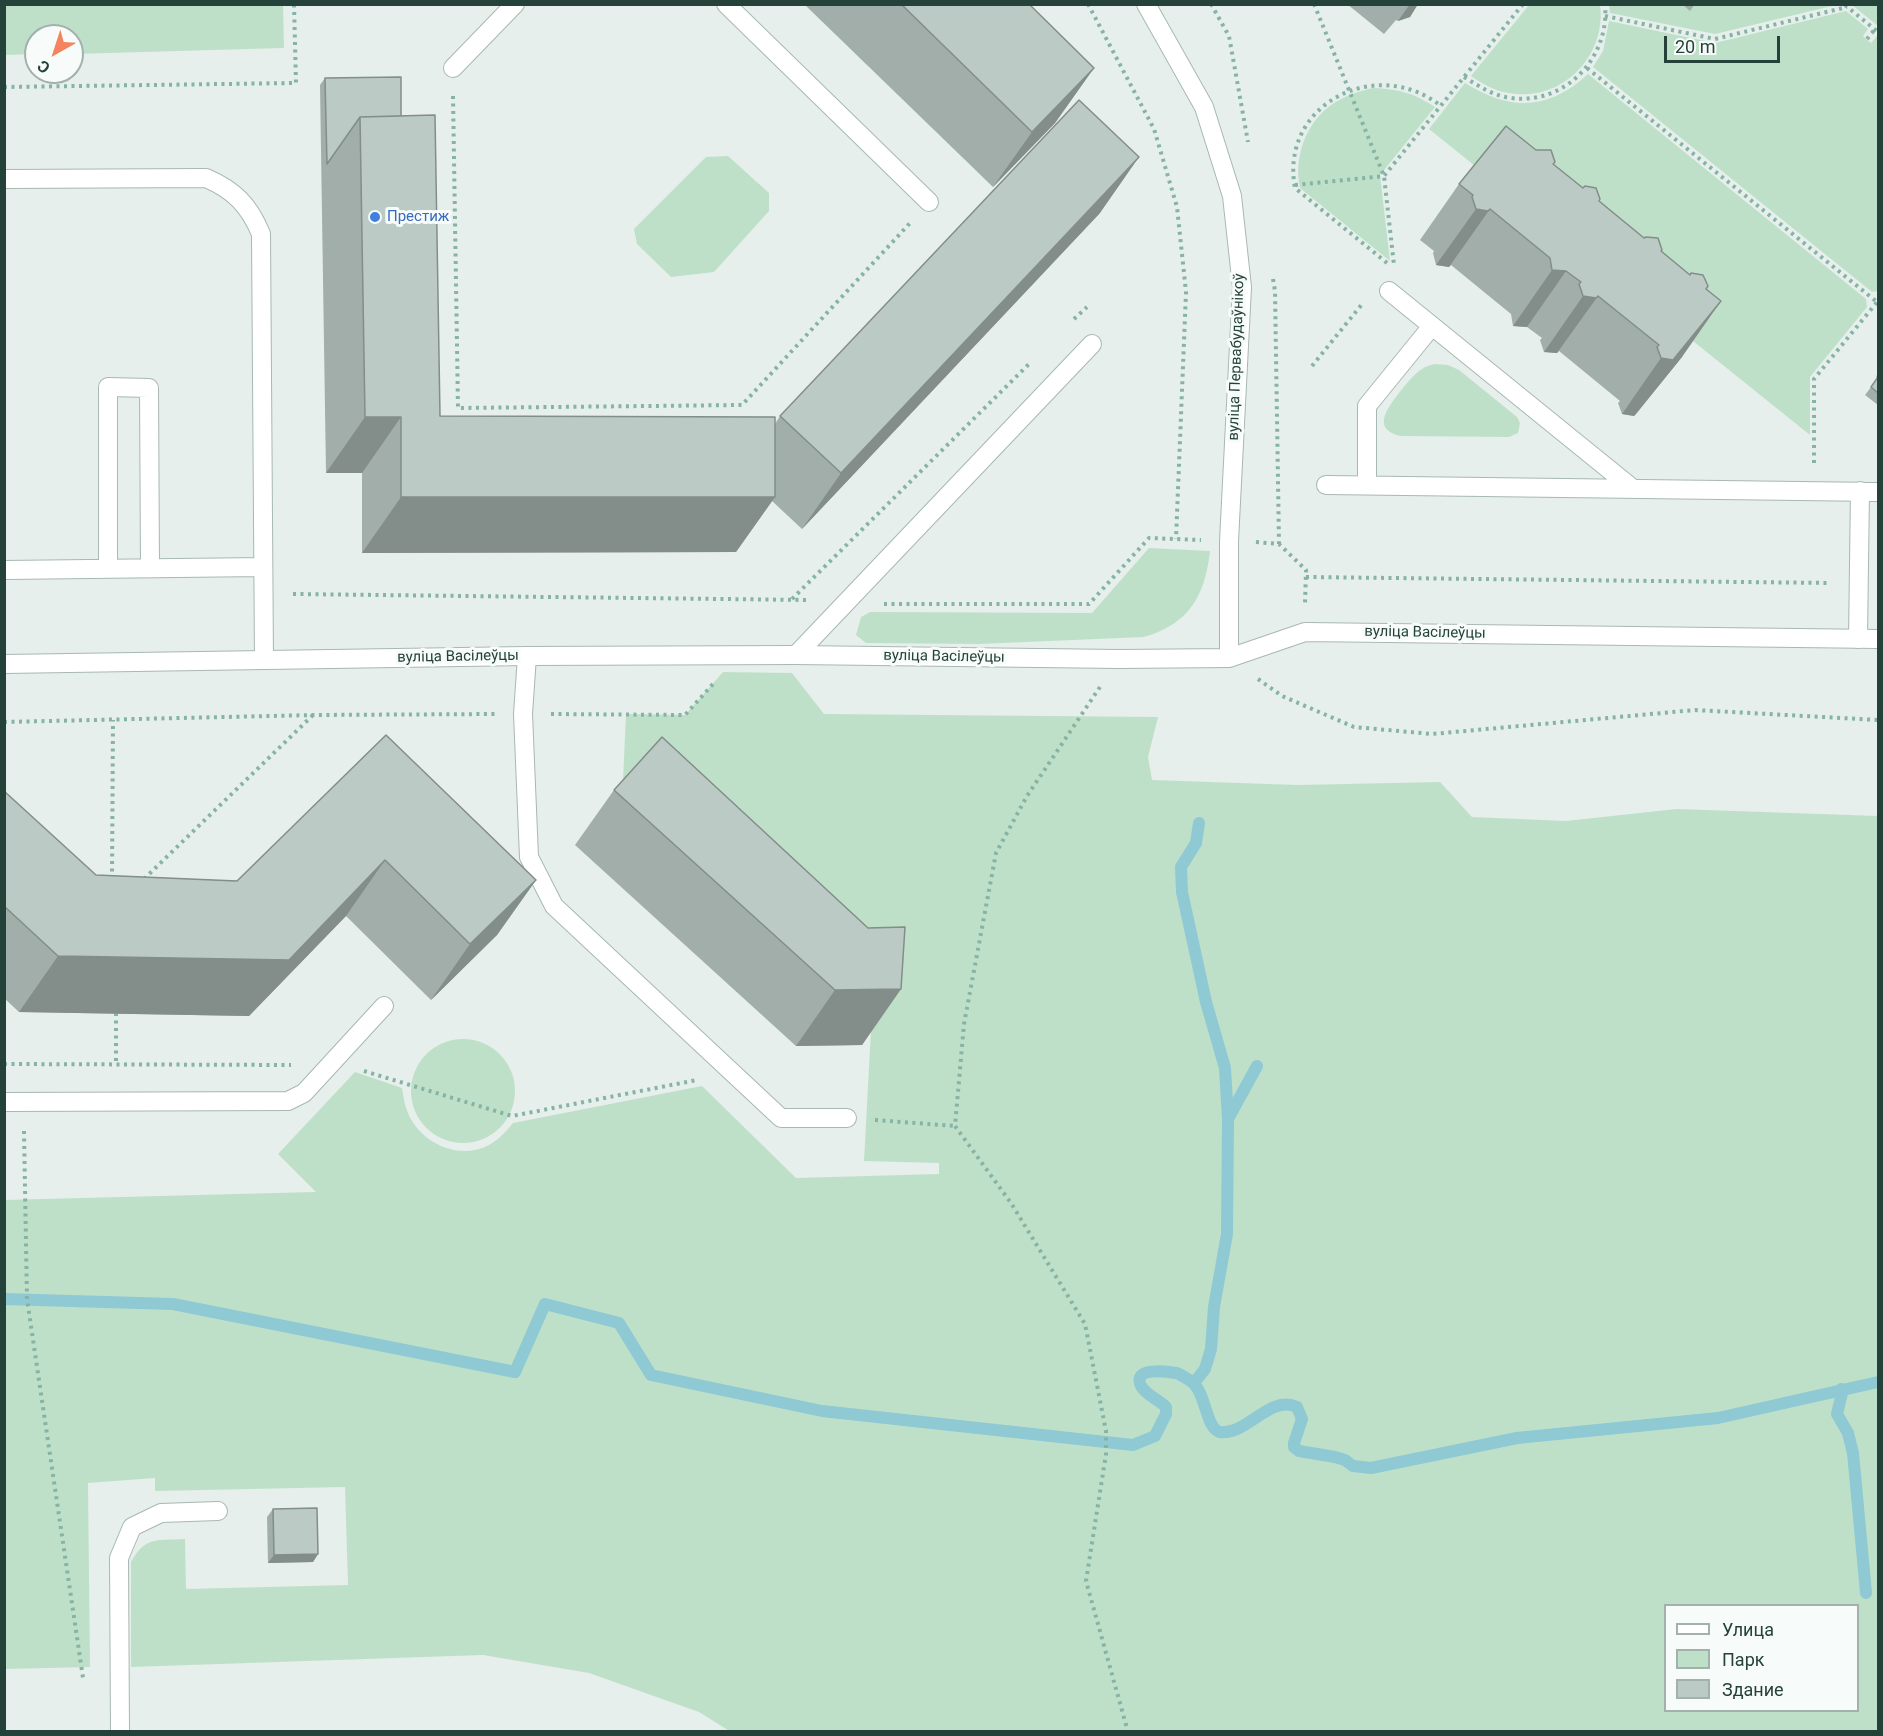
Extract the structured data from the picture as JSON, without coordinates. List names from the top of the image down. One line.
{"streets":{"street":["вуліца Первабудаўнікоў","вуліца Васілеўцы"]},"crossings":[["вуліца Первабудаўнікоў","вуліца Васілеўцы"]],"places":["Престиж"],"legend":["Улица","Парк","Здание"],"scale_bar":"20 m","north":"bottom left"}
